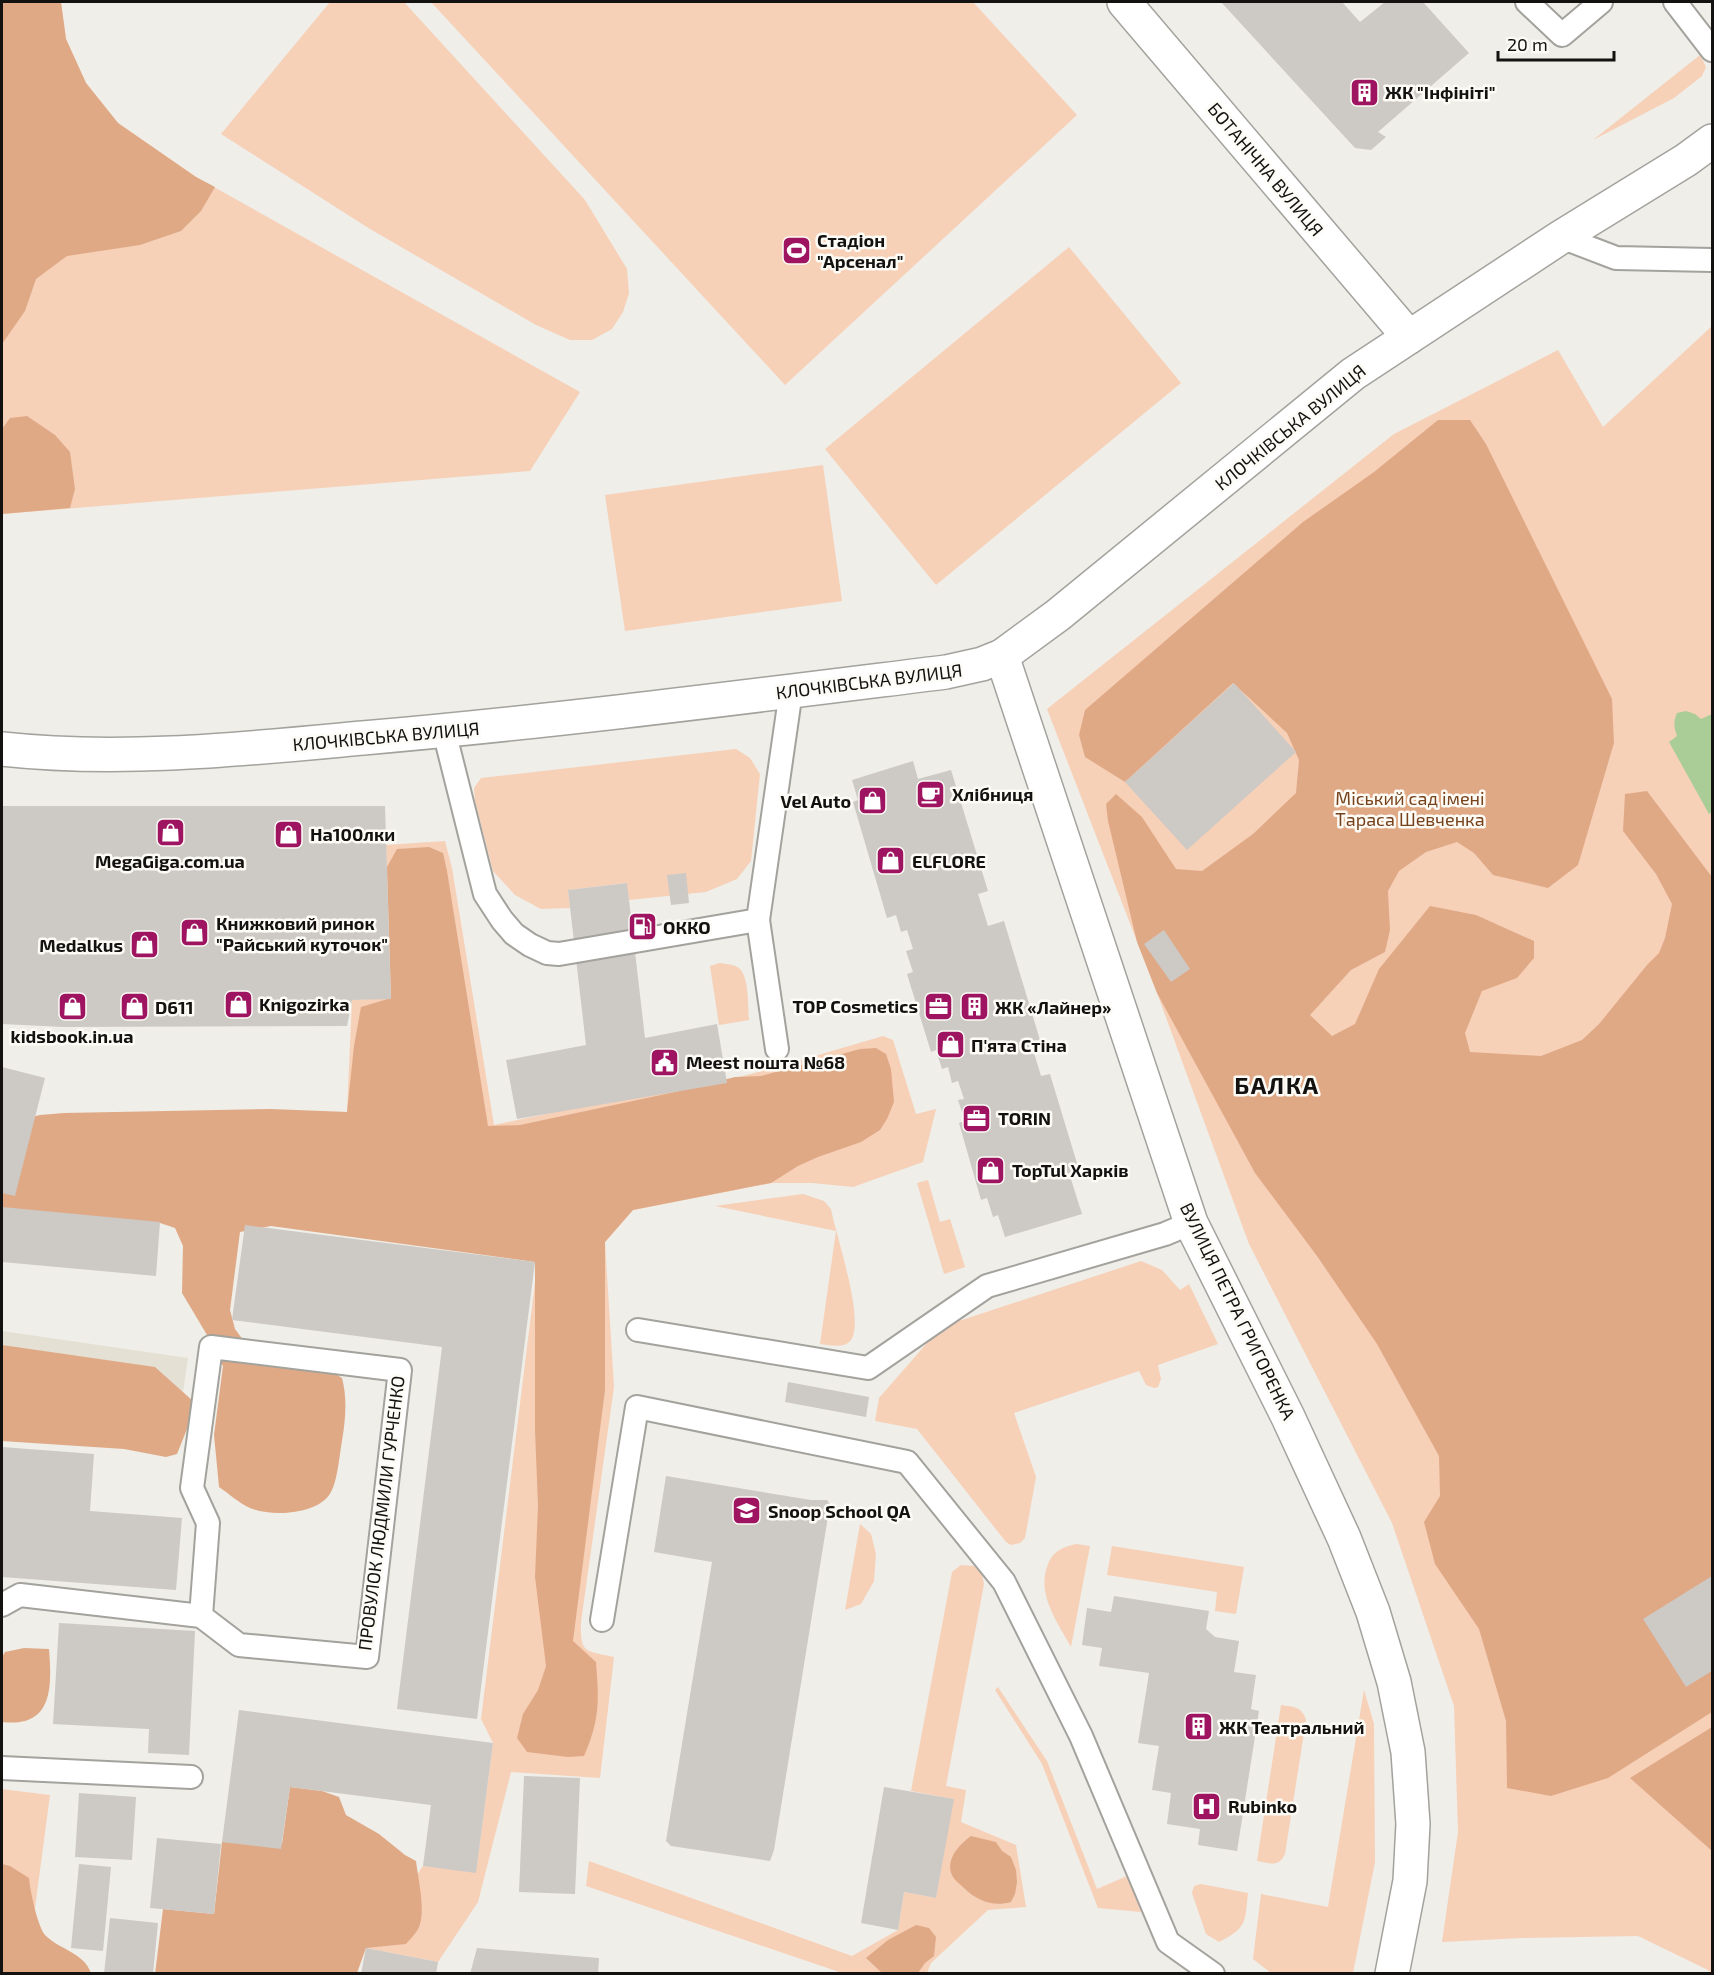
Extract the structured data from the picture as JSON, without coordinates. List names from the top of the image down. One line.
{"streets":{"main road":["БОТАНІЧНА ВУЛИЦЯ","КЛОЧКІВСЬКА ВУЛИЦЯ","ВУЛИЦЯ ПЕТРА ГРИГОРЕНКА"],"lane":["ПРОВУЛОК ЛЮДМИЛИ ГУРЧЕНКО"]},"crossings":[["БОТАНІЧНА ВУЛИЦЯ","КЛОЧКІВСЬКА ВУЛИЦЯ"],["КЛОЧКІВСЬКА ВУЛИЦЯ","ВУЛИЦЯ ПЕТРА ГРИГОРЕНКА"]],"districts":["БАЛКА"],"parks":["Міський сад імені Тараса Шевченка"],"places":{"building":["ЖК \"Інфініті\"","ЖК «Лайнер»","ЖК Театральний"],"sports":["Стадіон \"Арсенал\""],"cafe":["Хлібниця"],"shop":["Vel Auto","MegaGiga.com.ua","На100лки","ELFLORE","Книжковий ринок \"Райський куточок\"","Medalkus","Knigozirka","kidsbook.in.ua","D611","П'ята Стіна","TopTul Харків"],"fuel station":["ОККО"],"office":["TOP Cosmetics","TORIN"],"public building":["Meest пошта №68"],"school or university":["Snoop School QA"],"hospital":["Rubinko"]},"scale_bar":"20 m"}
